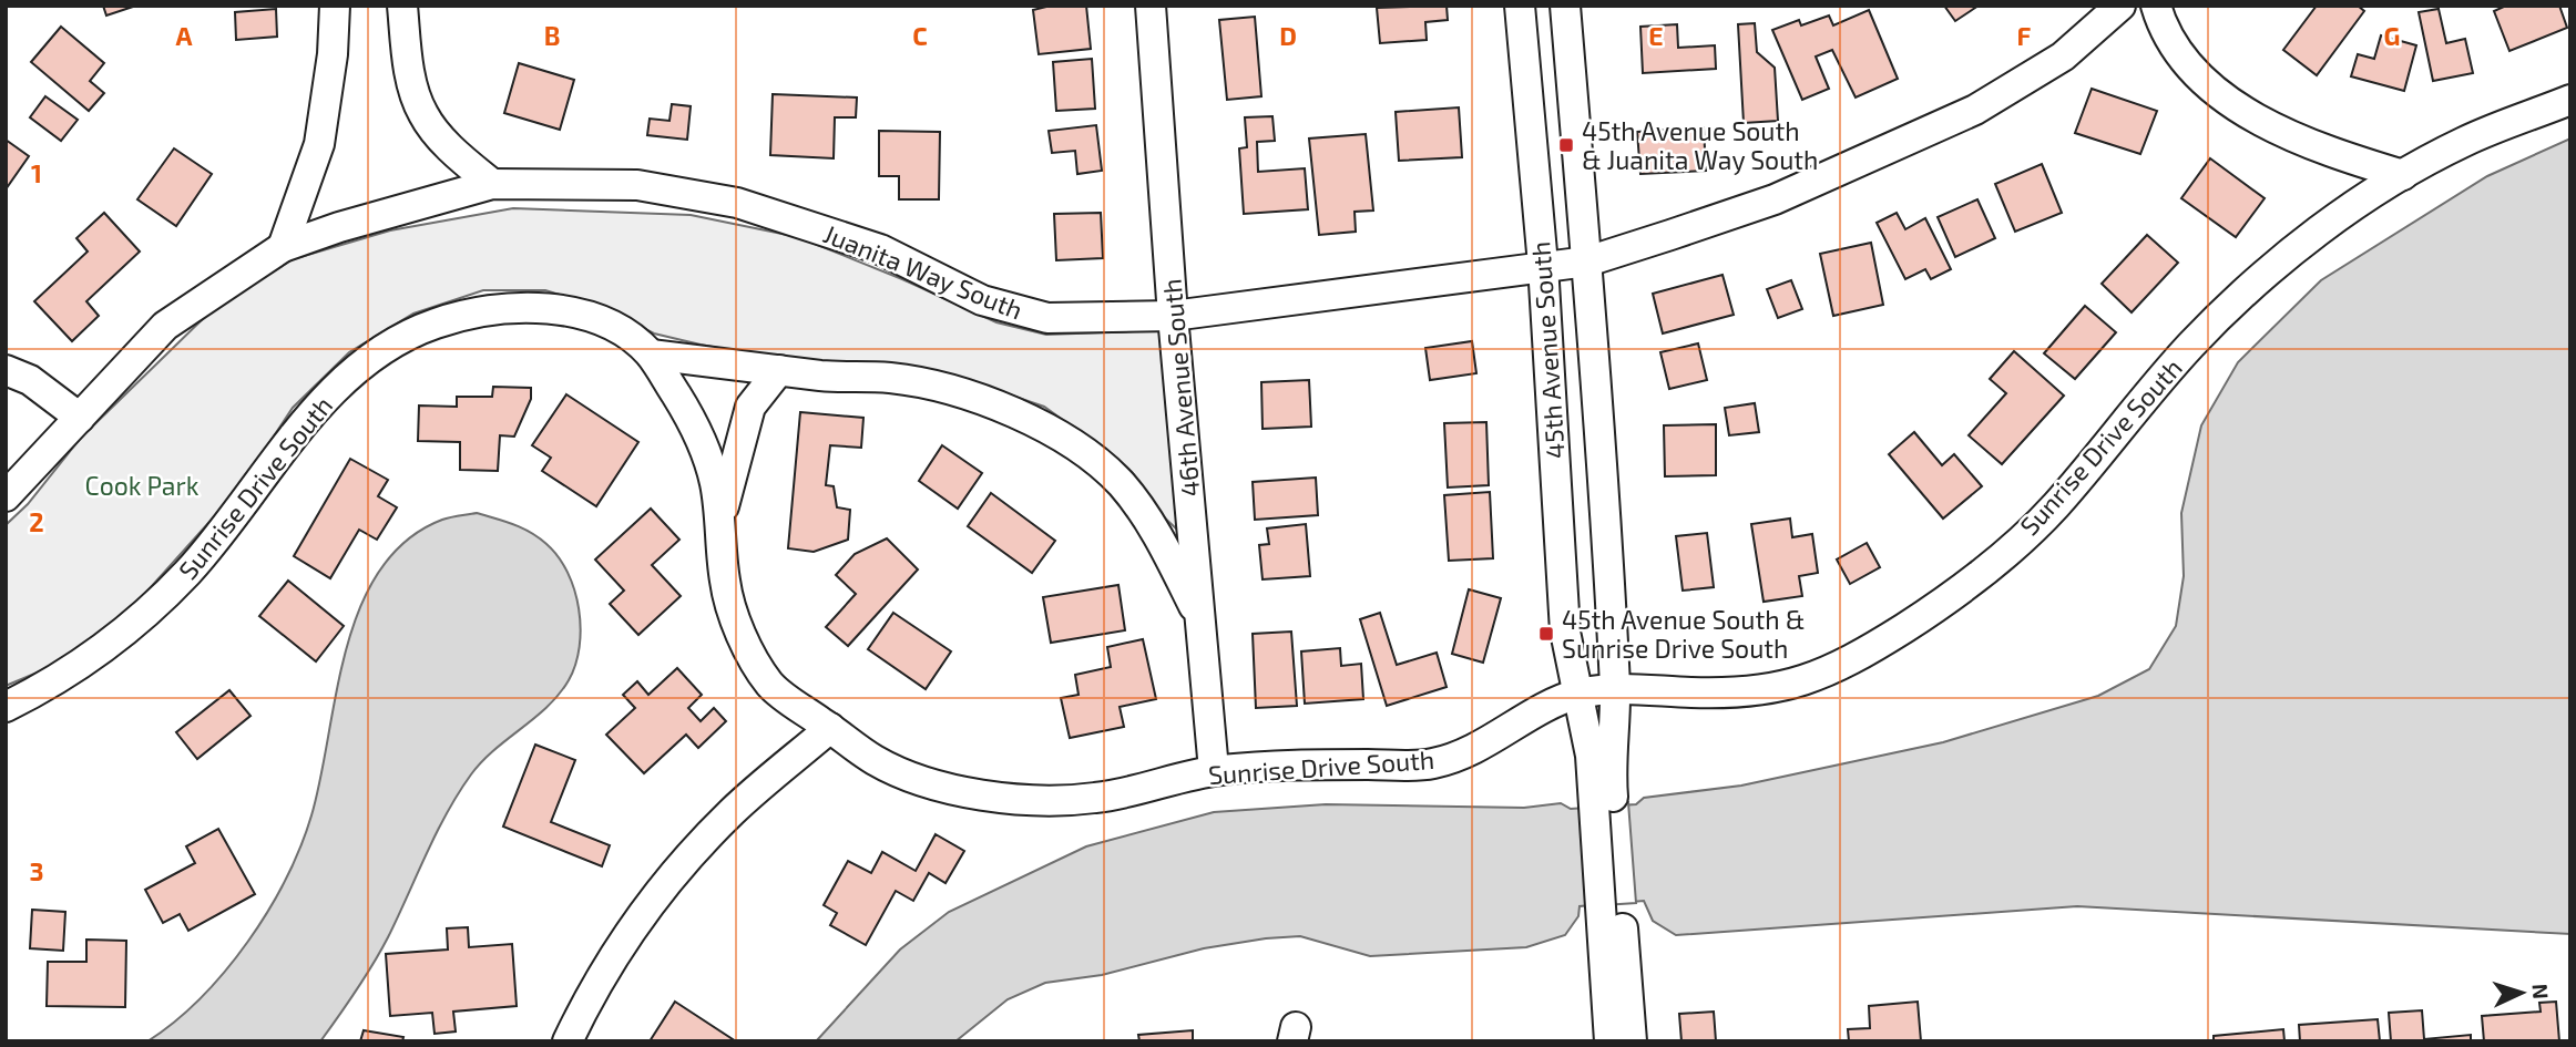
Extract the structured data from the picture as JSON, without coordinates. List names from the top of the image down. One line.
{"streets":{"street":["Juanita Way South","45th Avenue South","46th Avenue South","Sunrise Drive South"]},"crossings":[["Juanita Way South","45th Avenue South"],["Juanita Way South","46th Avenue South"],["45th Avenue South","Sunrise Drive South"],["46th Avenue South","Sunrise Drive South"]],"parks":["Cook Park"],"places":{"transit":["45th Avenue South & Juanita Way South","45th Avenue South & Sunrise Drive South"]},"north":"right","grid":{"columns":["A","B","C","D","E","F","G"],"rows":["1","2","3"]}}
